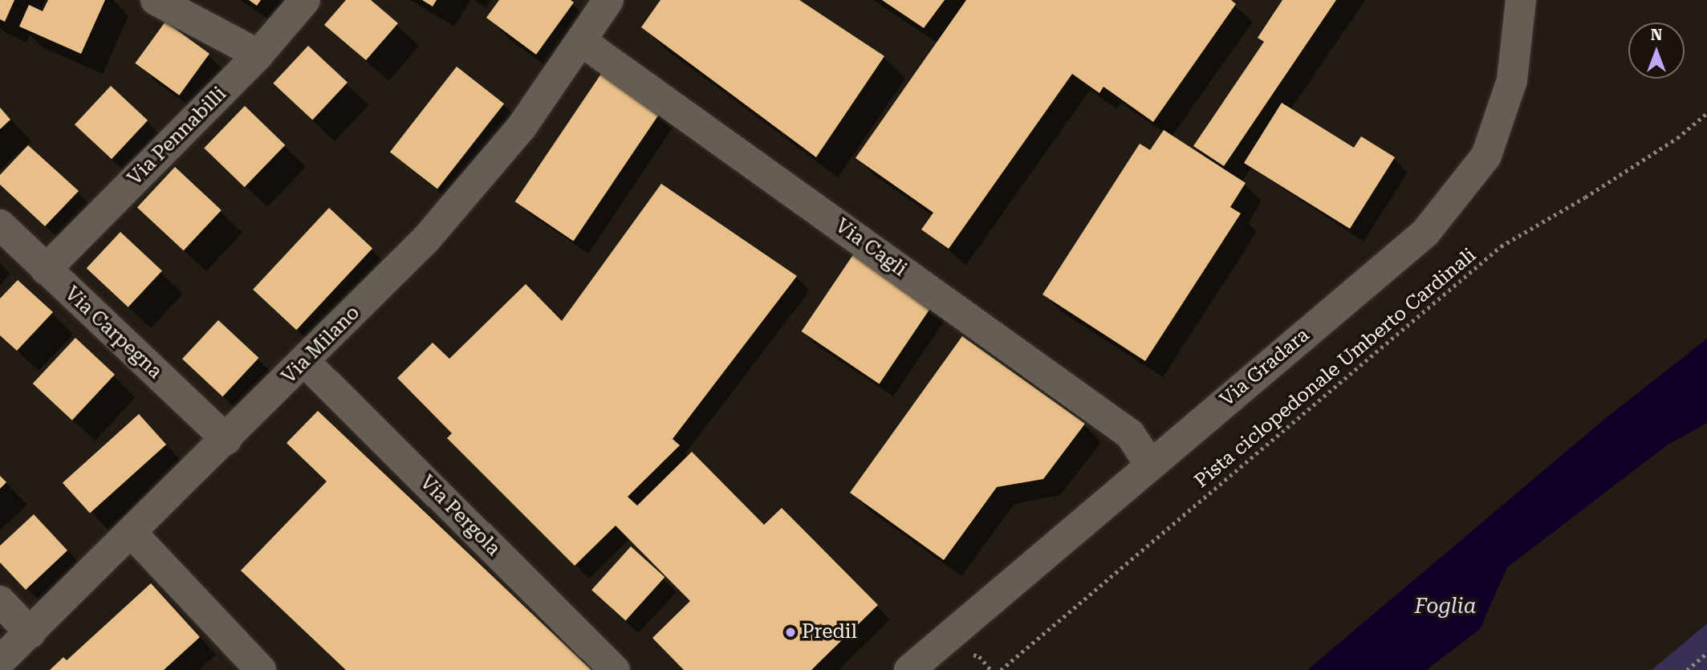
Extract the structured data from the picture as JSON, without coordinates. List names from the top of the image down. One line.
{"streets":{"street":["Via Pennabilli","Via Cagli","Via Carpegna","Via Milano","Via Gradara","Via Pergola"],"path":["Pista ciclopedonale Umberto Cardinali"]},"crossings":[["Via Pennabilli","Via Carpegna"],["Via Cagli","Via Milano"],["Via Cagli","Via Gradara"],["Via Carpegna","Via Milano"],["Via Milano","Via Pergola"]],"water":["Foglia"],"places":["Predil"],"north":"top"}
